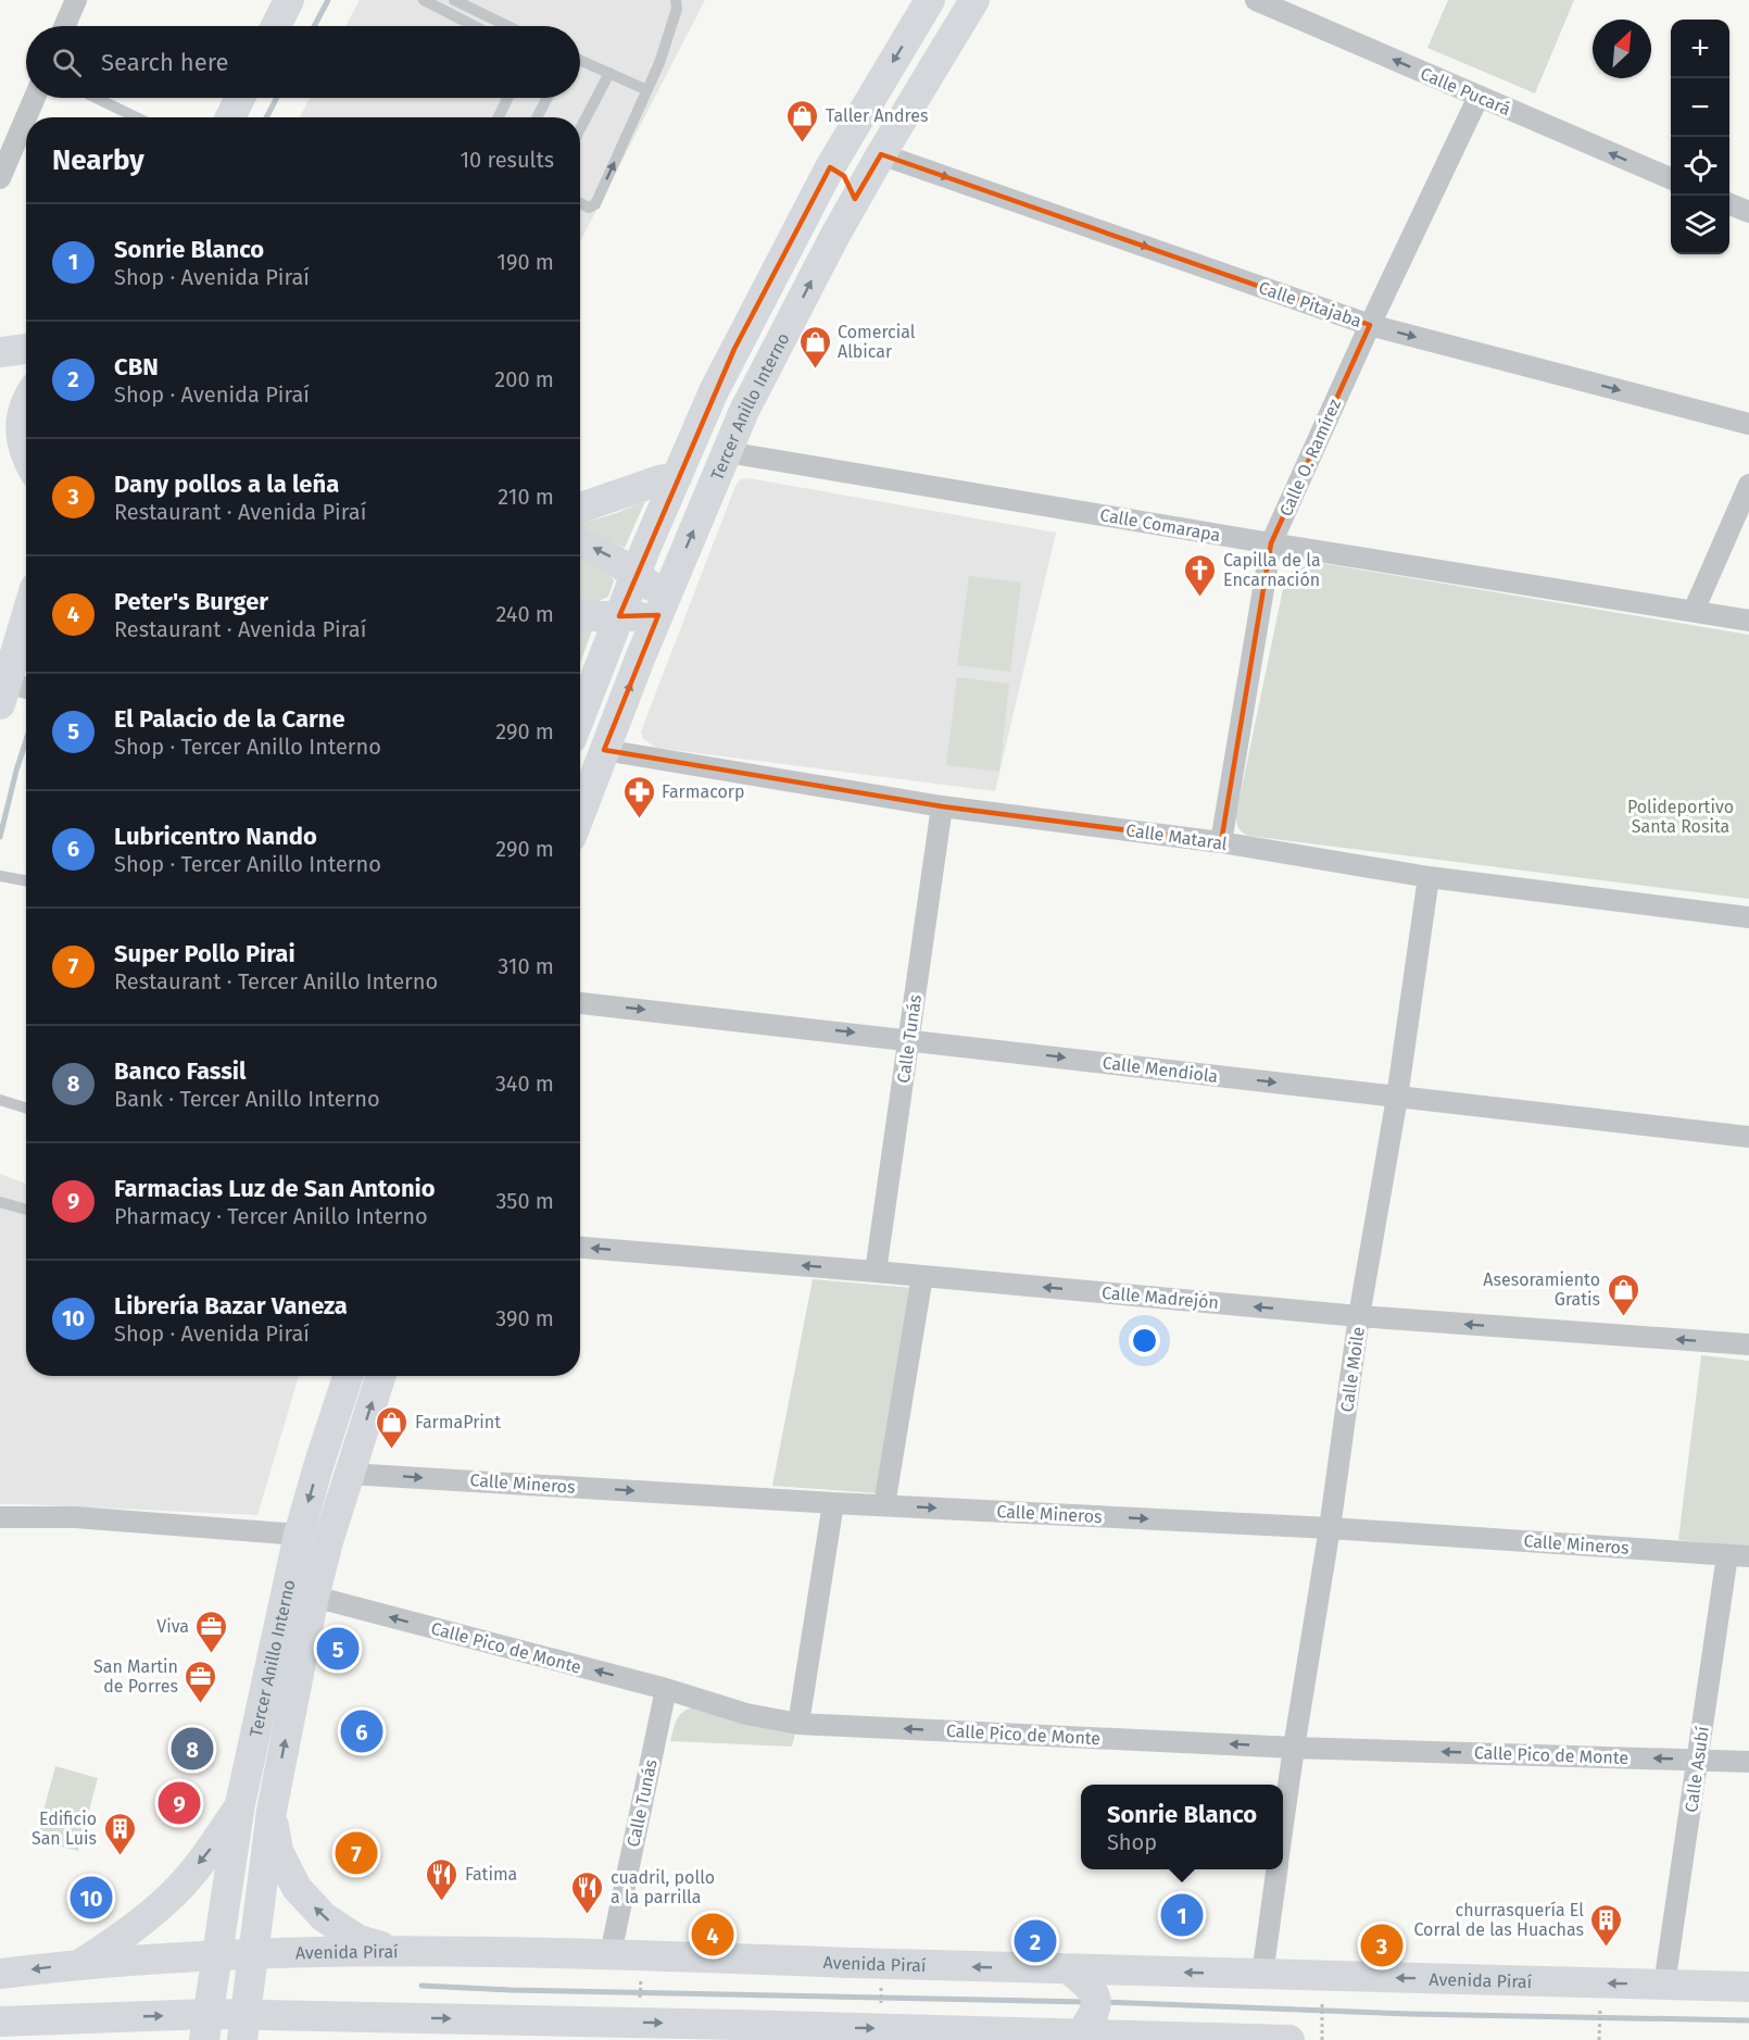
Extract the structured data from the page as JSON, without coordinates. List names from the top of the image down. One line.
{"streets":{"main road":["Tercer Anillo Interno","Avenida Piraí"],"street":["Calle Pucará","Calle Pitajaba","Calle O. Ramírez","Calle Comarapa","Calle Mataral","Calle Tunás","Calle Mendiola","Calle Madrejón","Calle Moile","Calle Mineros","Calle Pico de Monte","Calle Asubí"]},"crossings":[["Calle Pucará","Calle O. Ramírez"],["Calle Pitajaba","Tercer Anillo Interno"],["Calle Pitajaba","Calle O. Ramírez"],["Tercer Anillo Interno","Calle Comarapa"],["Tercer Anillo Interno","Calle Mataral"],["Tercer Anillo Interno","Calle Mineros"],["Tercer Anillo Interno","Calle Pico de Monte"],["Tercer Anillo Interno","Avenida Piraí"],["Calle O. Ramírez","Calle Comarapa"],["Calle O. Ramírez","Calle Mataral"],["Calle Mataral","Calle Tunás"],["Calle Mataral","Calle Moile"],["Calle Tunás","Calle Mendiola"],["Calle Tunás","Calle Madrejón"],["Calle Tunás","Calle Pico de Monte"],["Calle Tunás","Avenida Piraí"],["Calle Mendiola","Calle Moile"],["Calle Madrejón","Calle Moile"],["Calle Moile","Calle Mineros"],["Calle Moile","Calle Pico de Monte"],["Calle Moile","Avenida Piraí"],["Calle Mineros","Calle Asubí"],["Calle Pico de Monte","Calle Asubí"],["Calle Asubí","Avenida Piraí"]],"one_way":["Calle Pucará","Calle Pitajaba","Calle Mendiola","Calle Madrejón","Calle Mineros","Calle Pico de Monte"],"parks":["Polideportivo Santa Rosita"],"places":{"shop":["Taller Andres","Comercial Albicar","Asesoramiento Gratis","FarmaPrint"],"church":["Capilla de la Encarnación"],"pharmacy":["Farmacorp"],"office":["Viva","San Martin de Porres"],"building":["Edificio San Luis","churrasquería El Corral de las Huachas"],"restaurant":["Fatima","cuadril, pollo a la parrilla"]},"north":"top right","page":{"map_buttons":["+","−"],"search":"Search here","heading":["Nearby","10 results"],"list":[{"mark":"1","name":"Sonrie Blanco","note":"Shop · Avenida Piraí","value":"190 m"},{"mark":"2","name":"CBN","note":"Shop · Avenida Piraí","value":"200 m"},{"mark":"3","name":"Dany pollos a la leña","note":"Restaurant · Avenida Piraí","value":"210 m"},{"mark":"4","name":"Peter's Burger","note":"Restaurant · Avenida Piraí","value":"240 m"},{"mark":"5","name":"El Palacio de la Carne","note":"Shop · Tercer Anillo Interno","value":"290 m"},{"mark":"6","name":"Lubricentro Nando","note":"Shop · Tercer Anillo Interno","value":"290 m"},{"mark":"7","name":"Super Pollo Pirai","note":"Restaurant · Tercer Anillo Interno","value":"310 m"},{"mark":"8","name":"Banco Fassil","note":"Bank · Tercer Anillo Interno","value":"340 m"},{"mark":"9","name":"Farmacias Luz de San Antonio","note":"Pharmacy · Tercer Anillo Interno","value":"350 m"},{"mark":"10","name":"Librería Bazar Vaneza","note":"Shop · Avenida Piraí","value":"390 m"}],"pins":["5","6","8","9","7","10","1","4","2","3"],"popup":["Sonrie Blanco","Shop"]}}
